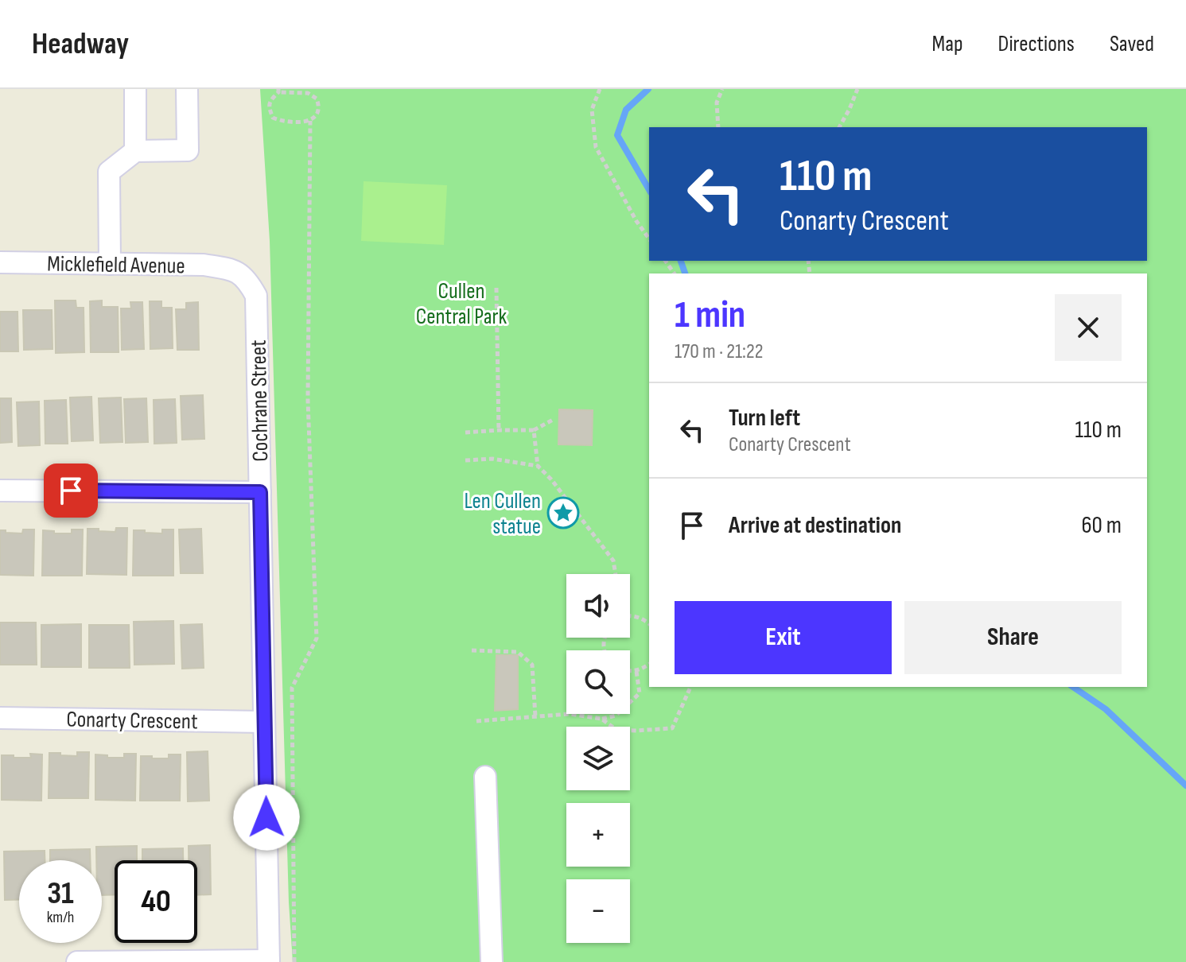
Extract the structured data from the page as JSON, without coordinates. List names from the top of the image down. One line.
{"streets":{"street":["Micklefield Avenue","Cochrane Street","Conarty Crescent"]},"crossings":[["Micklefield Avenue","Cochrane Street"],["Cochrane Street","Conarty Crescent"]],"parks":["Cullen Central Park"],"places":{"place":["Len Cullen statue"]},"page":{"header":"Headway","nav":["Map","Directions","Saved"],"turn":["110 m","Conarty Crescent"],"heading":["1 min","170 m · 21:22"],"list":[{"name":"Turn left","note":"Conarty Crescent","value":"110 m"},{"name":"Arrive at destination","value":"60 m"}],"map_buttons":["+","−"],"buttons":["Exit","Share"],"speed":"31 km/h","limit":"40"}}
